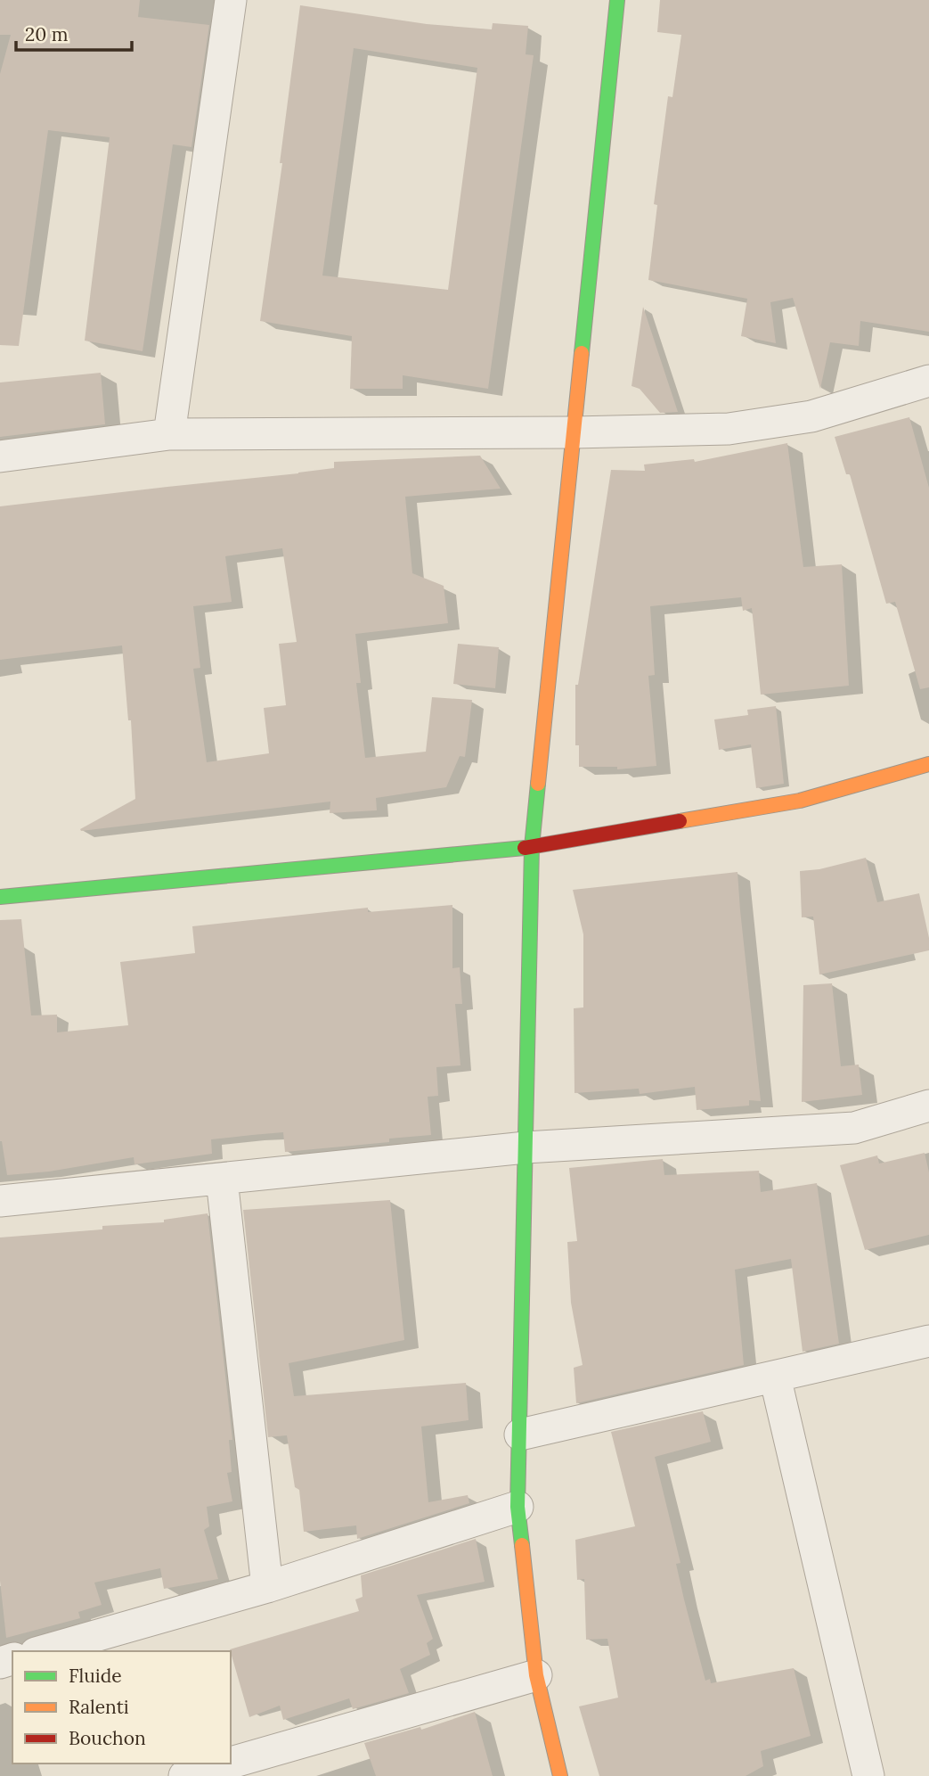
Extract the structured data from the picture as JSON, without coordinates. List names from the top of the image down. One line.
{"legend":["Fluide","Ralenti","Bouchon"],"scale_bar":"20 m"}
